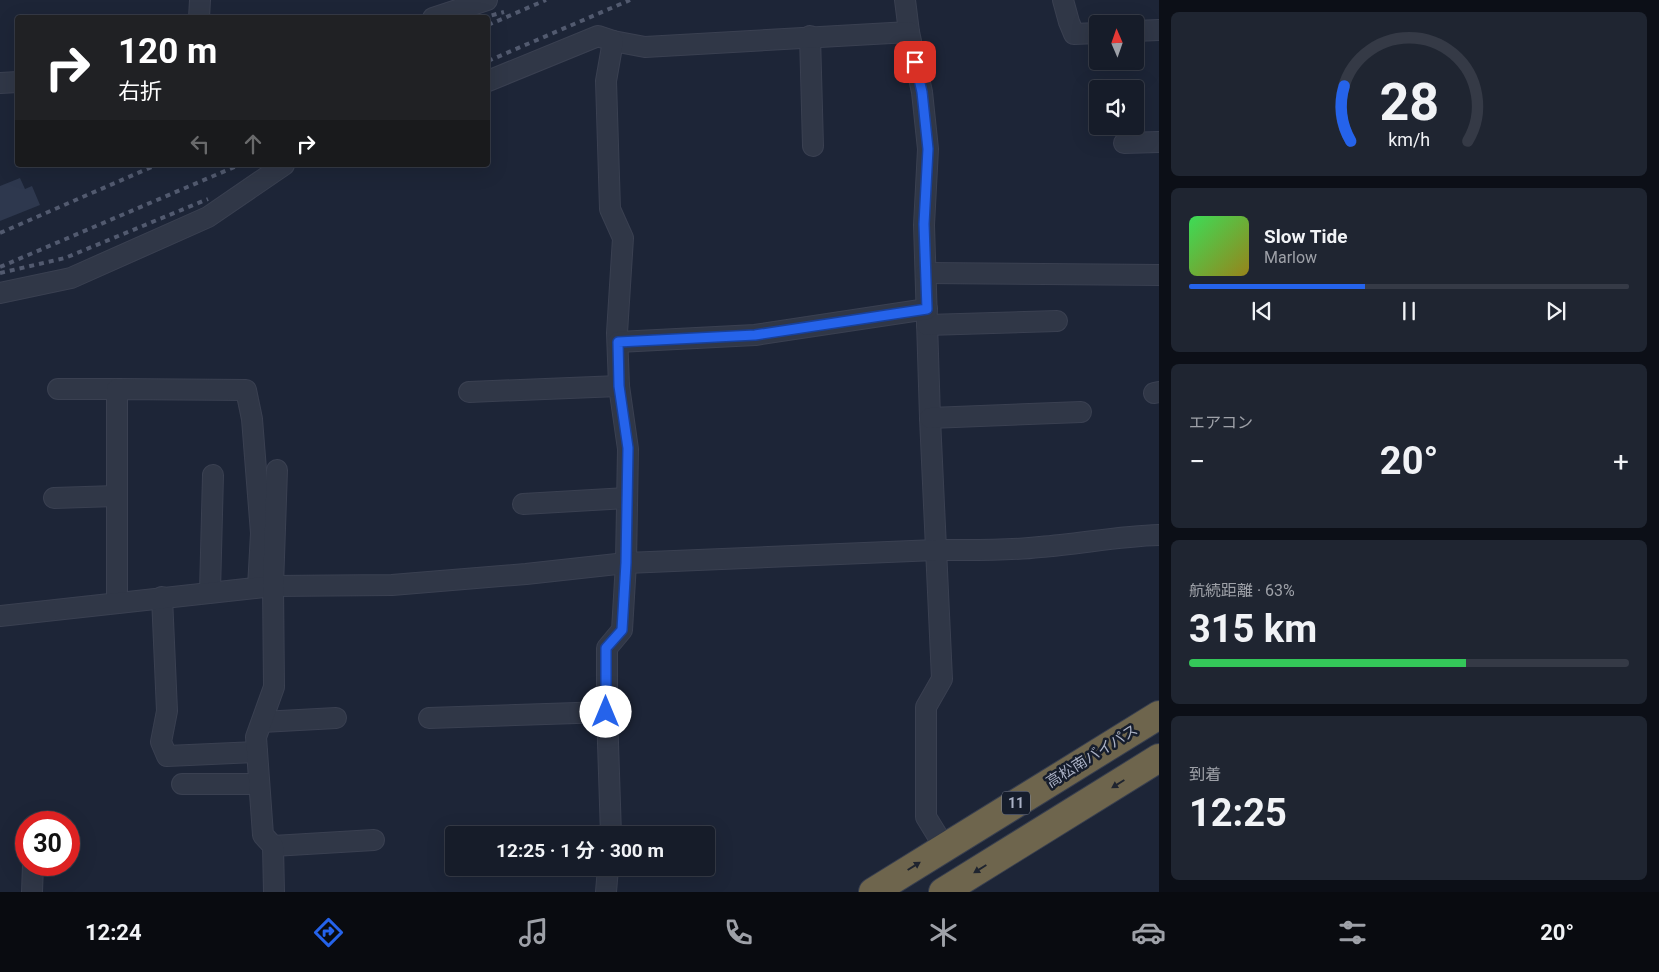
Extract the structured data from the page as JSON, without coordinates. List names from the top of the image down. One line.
{"streets":{"highway":["高松南バイパス","11"]},"north":"top","page":{"turn":["120 m","右折"],"song":["Slow Tide","Marlow"],"tile":["エアコン",["航続距離 · 63%","315 km"],["到着","12:25"]],"heat":["−","20°","+"],"limit":"30","trip":"12:25 · 1 分 · 300 m","tabs":["12:24","20°"],"gauge":["28","km/h"]}}
